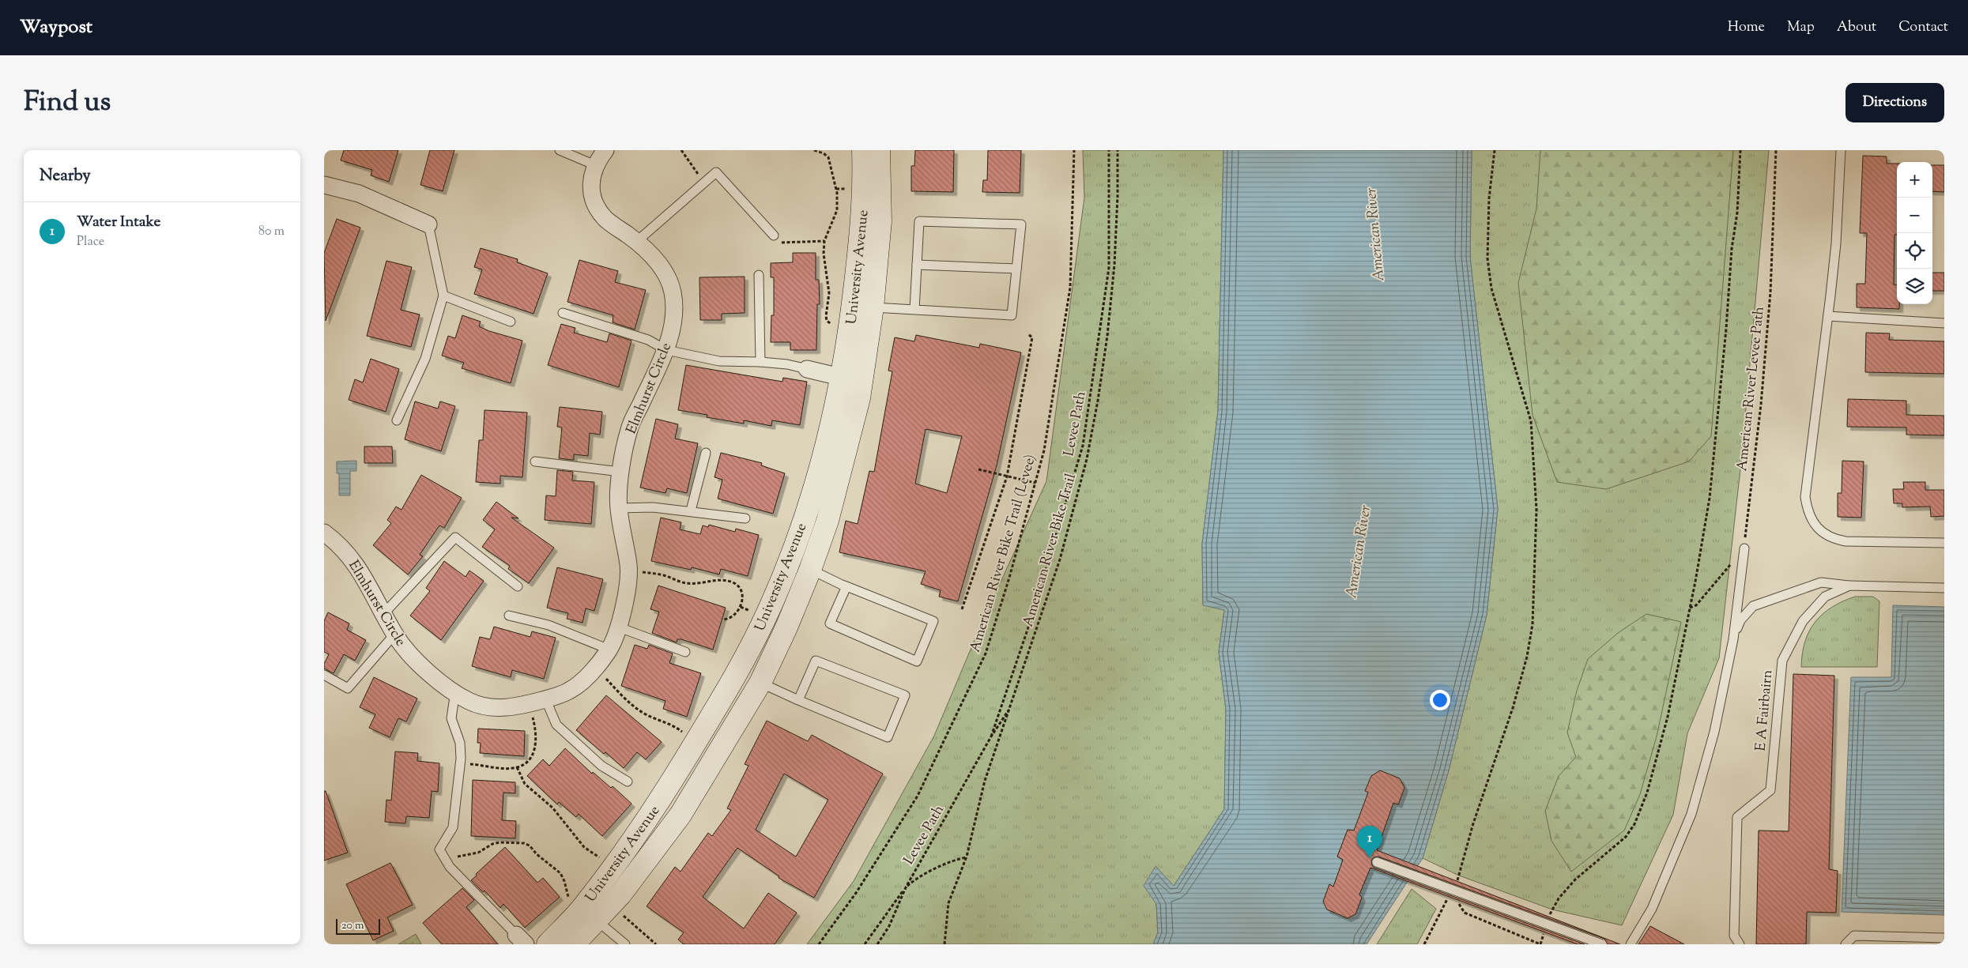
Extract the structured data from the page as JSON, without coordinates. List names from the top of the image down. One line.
{"streets":{"street":["University Avenue","Elmhurst Circle"],"lane":["E A Fairbairn"],"path":["American River Levee Path","Levee Path","American River Bike Trail","American River Bike Trail (Levee)"]},"crossings":[["Levee Path","American River Bike Trail"]],"water":["American River"],"scale_bar":"20 m","page":{"header":"Waypost","nav":["Home","Map","About","Contact"],"title":"Find us","buttons":"Directions","heading":"Nearby","map_buttons":["+","−"],"list":[{"mark":"1","name":"Water Intake","note":"Place","value":"80 m"}],"pins":"1","scale":"20 m"}}
